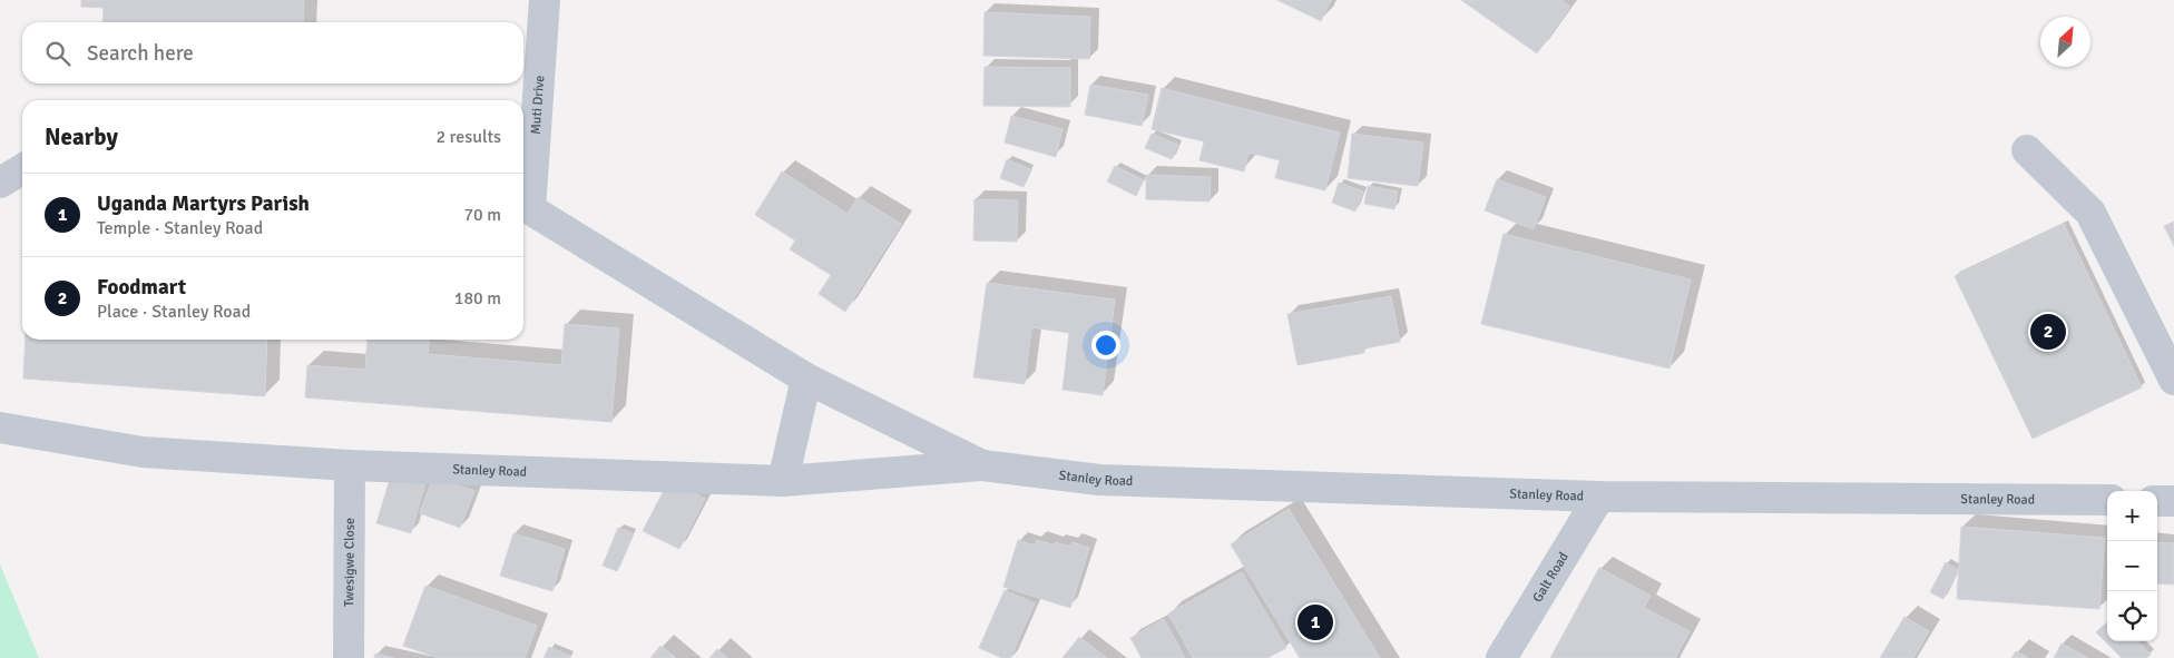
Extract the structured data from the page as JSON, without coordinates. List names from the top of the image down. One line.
{"streets":{"street":["Muti Drive","Stanley Road","Twesigwe Close","Galt Road"]},"crossings":[["Muti Drive","Stanley Road"],["Stanley Road","Twesigwe Close"],["Stanley Road","Galt Road"]],"north":"top right","page":{"search":"Search here","heading":["Nearby","2 results"],"list":[{"mark":"1","name":"Uganda Martyrs Parish","note":"Temple · Stanley Road","value":"70 m"},{"mark":"2","name":"Foodmart","note":"Place · Stanley Road","value":"180 m"}],"pins":["2","1"],"map_buttons":["+","−"]}}
